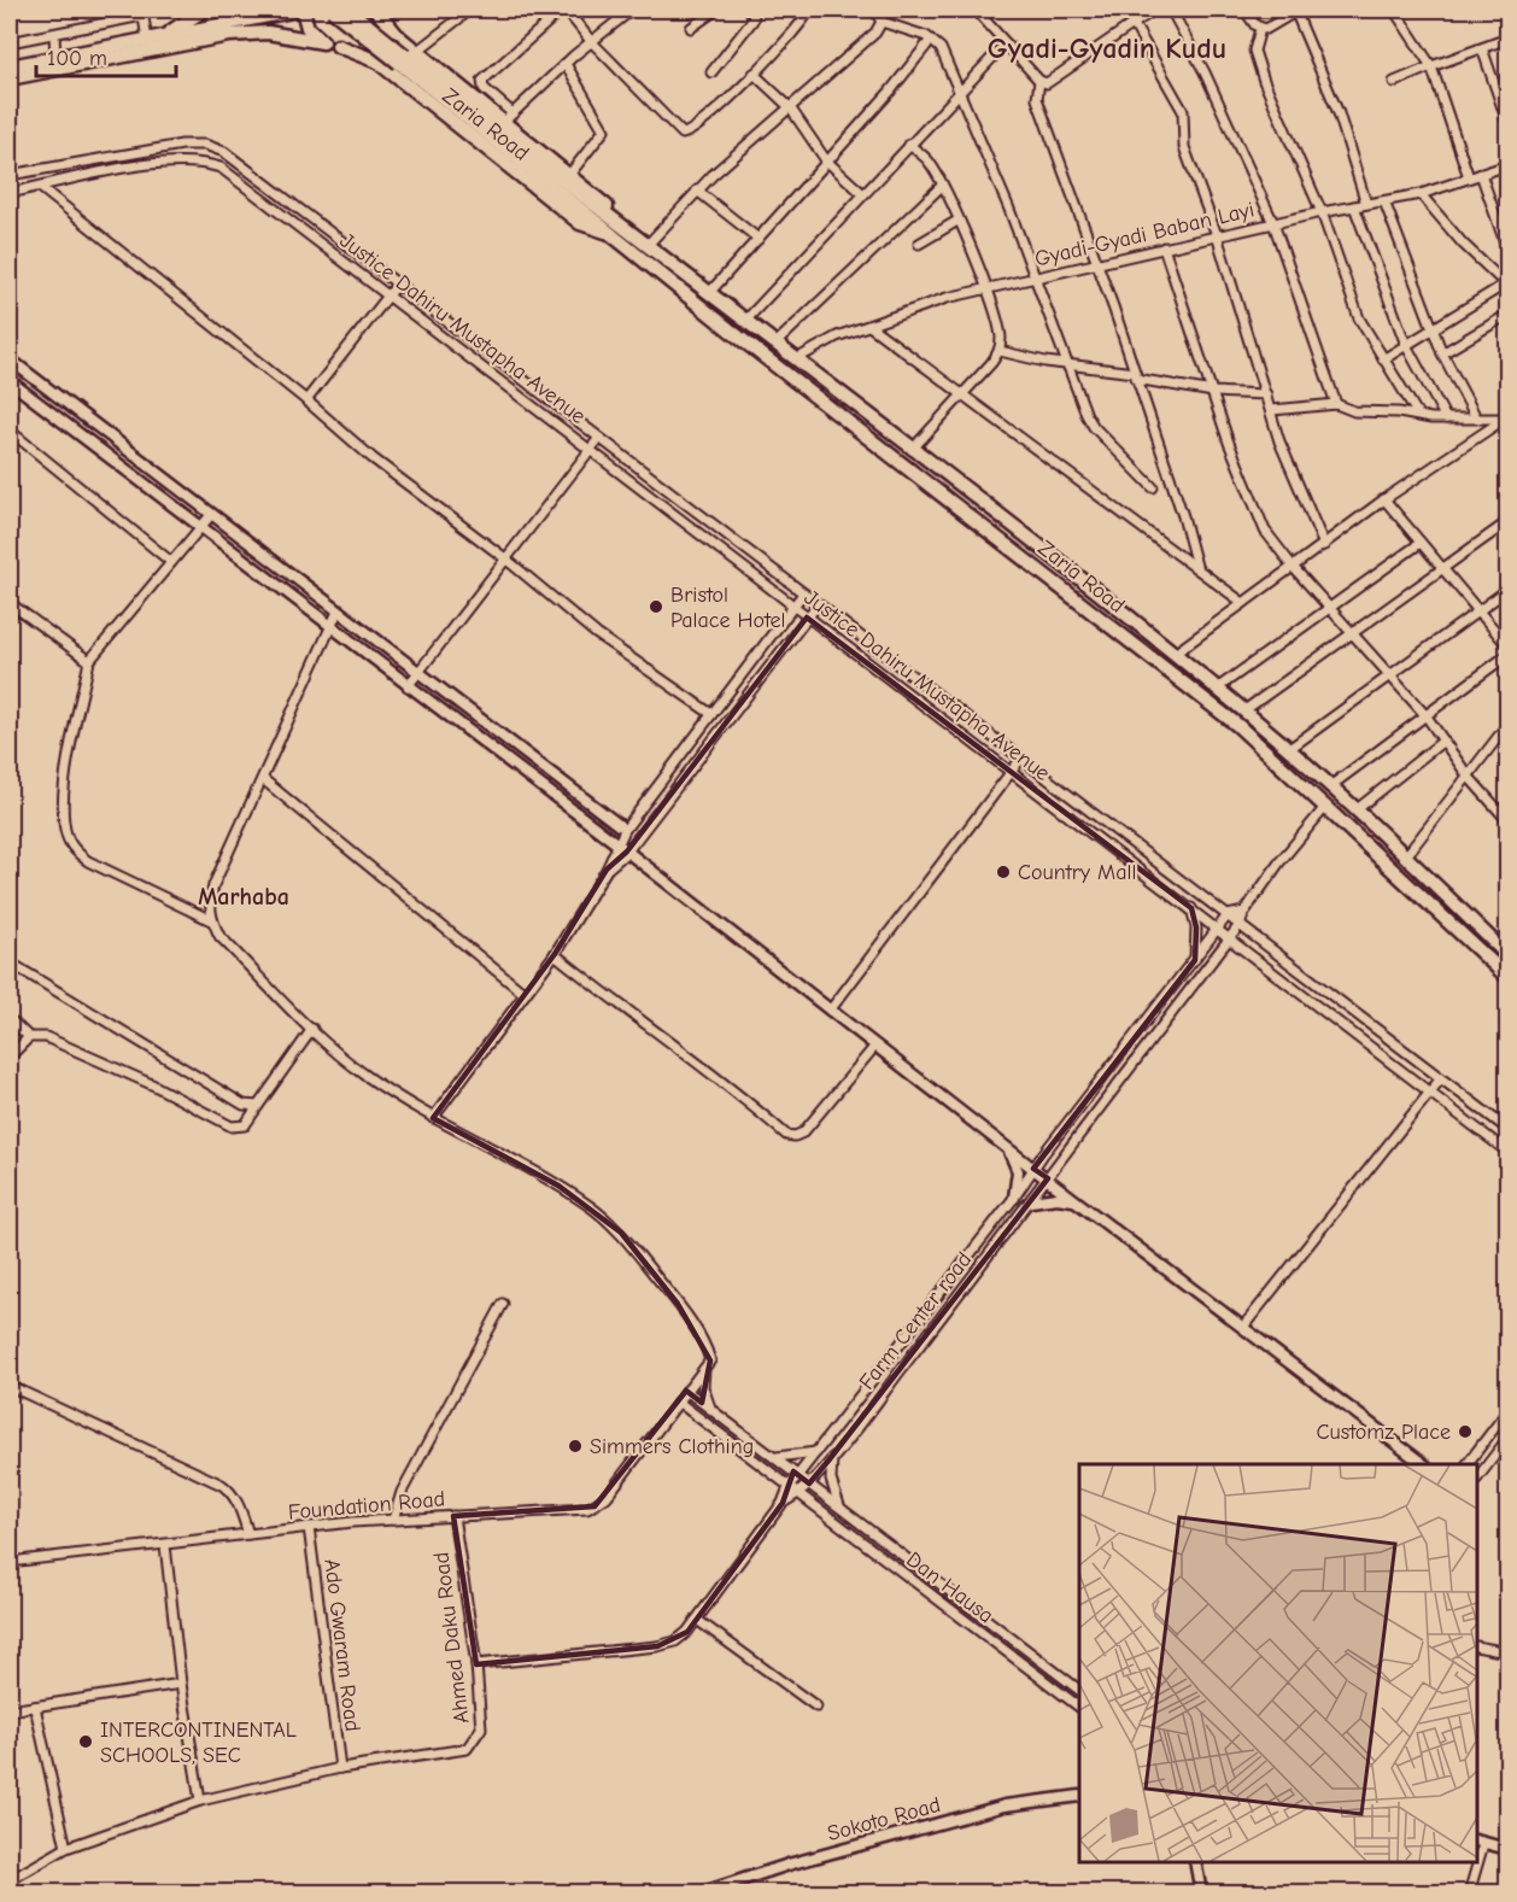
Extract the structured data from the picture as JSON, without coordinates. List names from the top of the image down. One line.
{"streets":{"highway":["Zaria Road"],"street":["Gyadi-Gyadi Baban Layi","Justice Dahiru Mustapha Avenue","Farm Center road","Foundation Road","Dan Hausa","Ahmed Daku Road","Ado Gwaram Road","Sokoto Road"]},"crossings":[["Zaria Road","Gyadi-Gyadi Baban Layi"],["Zaria Road","Farm Center road"],["Justice Dahiru Mustapha Avenue","Farm Center road"],["Farm Center road","Dan Hausa"],["Foundation Road","Dan Hausa"],["Foundation Road","Ahmed Daku Road"],["Foundation Road","Ado Gwaram Road"],["Ahmed Daku Road","Ado Gwaram Road"]],"districts":["Gyadi-Gyadin Kudu","Marhaba"],"places":["Bristol Palace Hotel","Country Mall","Customz Place","Simmers Clothing","INTERCONTINENTAL SCHOOLS, SEC"],"scale_bar":"100 m"}
